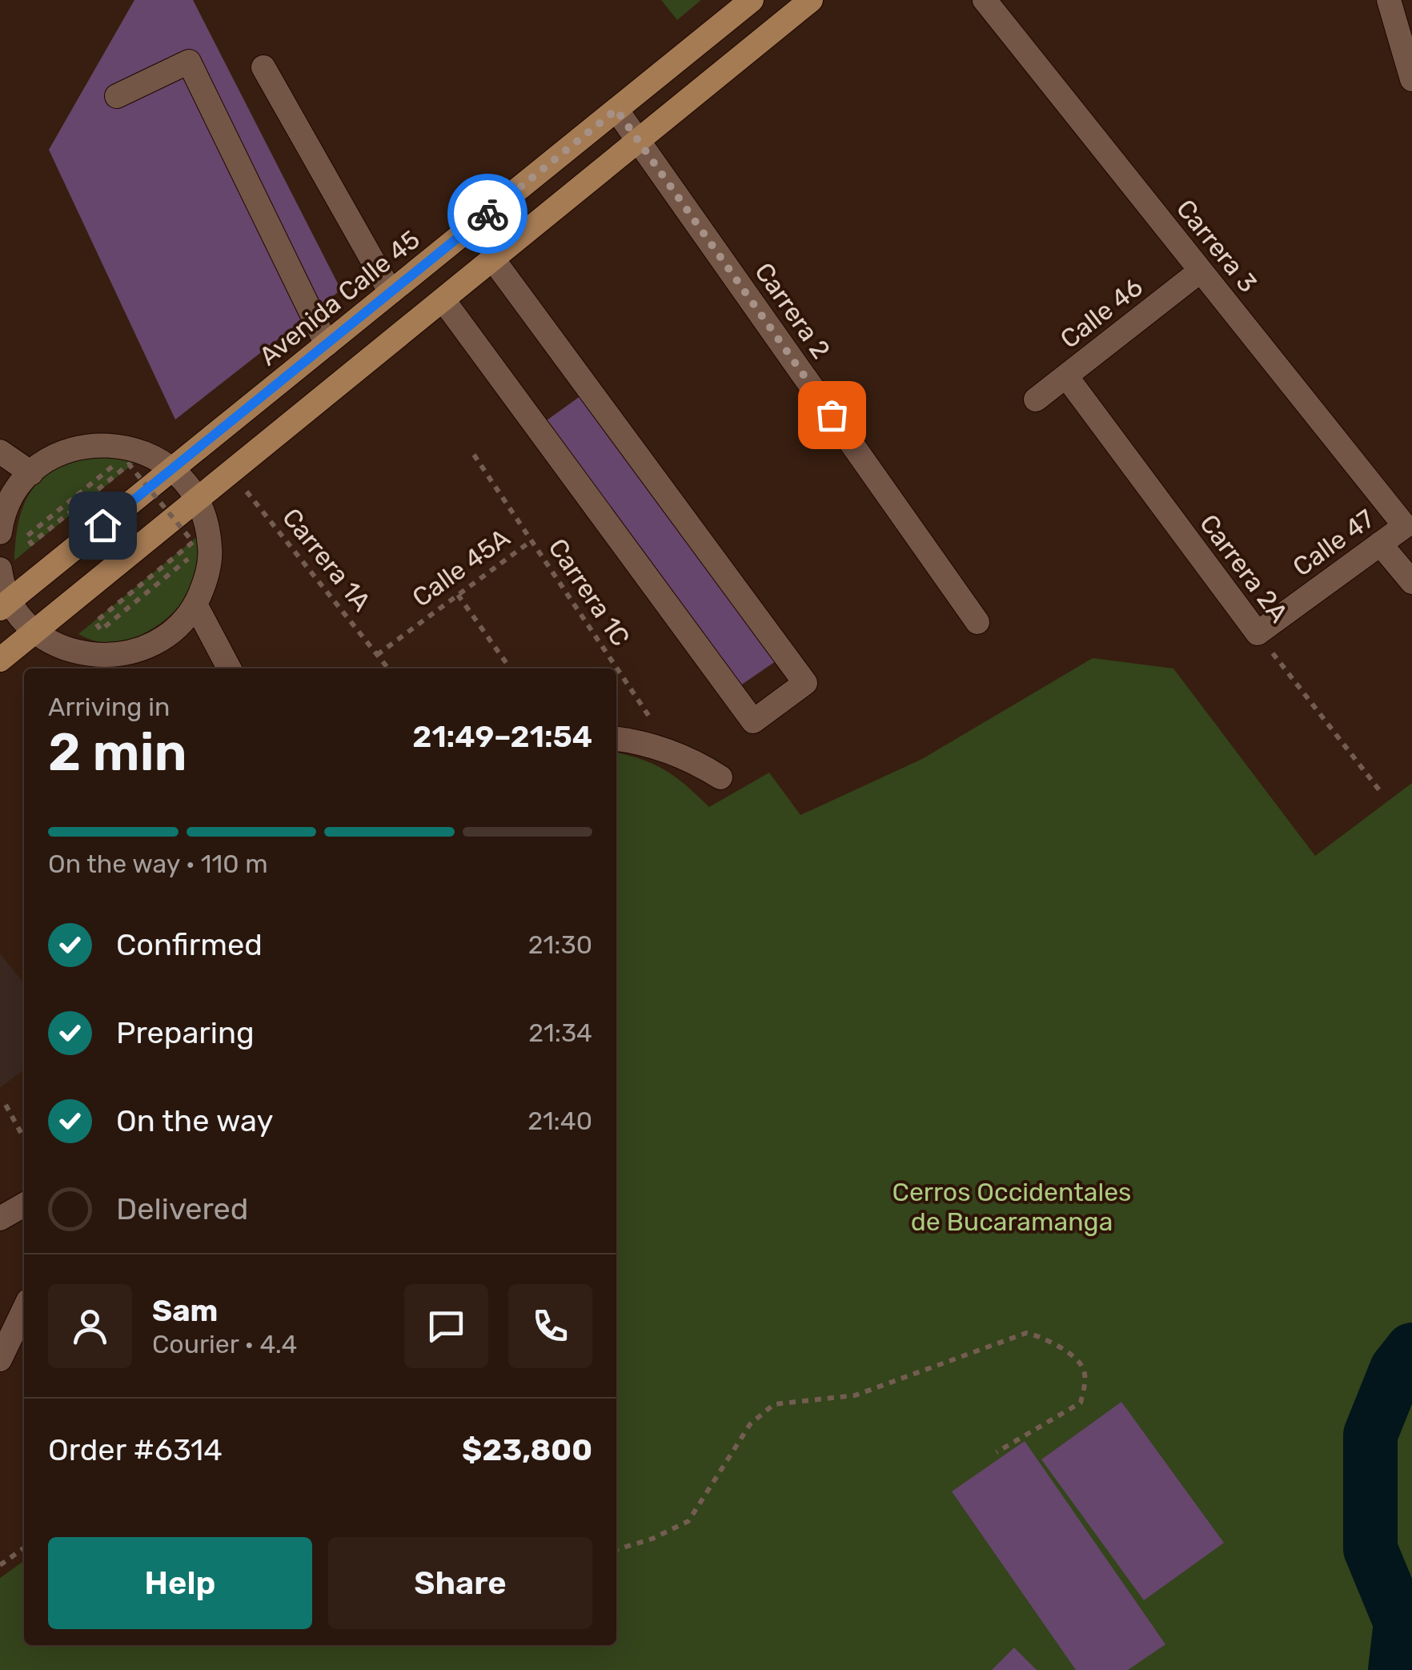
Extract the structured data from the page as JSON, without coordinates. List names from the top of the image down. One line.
{"streets":{"main road":["Avenida Calle 45"],"street":["Carrera 3","Carrera 2","Calle 46","Calle 47","Carrera 2A"],"path":["Carrera 1A","Calle 45A","Carrera 1C"]},"crossings":[["Carrera 3","Calle 46"],["Carrera 3","Calle 47"],["Avenida Calle 45","Carrera 2"],["Calle 46","Carrera 2A"],["Calle 47","Carrera 2A"],["Carrera 1A","Calle 45A"],["Calle 45A","Carrera 1C"]],"parks":["Cerros Occidentales de Bucaramanga"],"page":{"heading":["2 min","Arriving in","21:49–21:54"],"panel":["Sam","Courier · 4.4","Order #6314","$23,800"],"bar":"On the way · 110 m","list":[["Confirmed","21:30"],["Preparing","21:34"],["On the way","21:40"],"Delivered"],"buttons":["Help","Share"]}}
